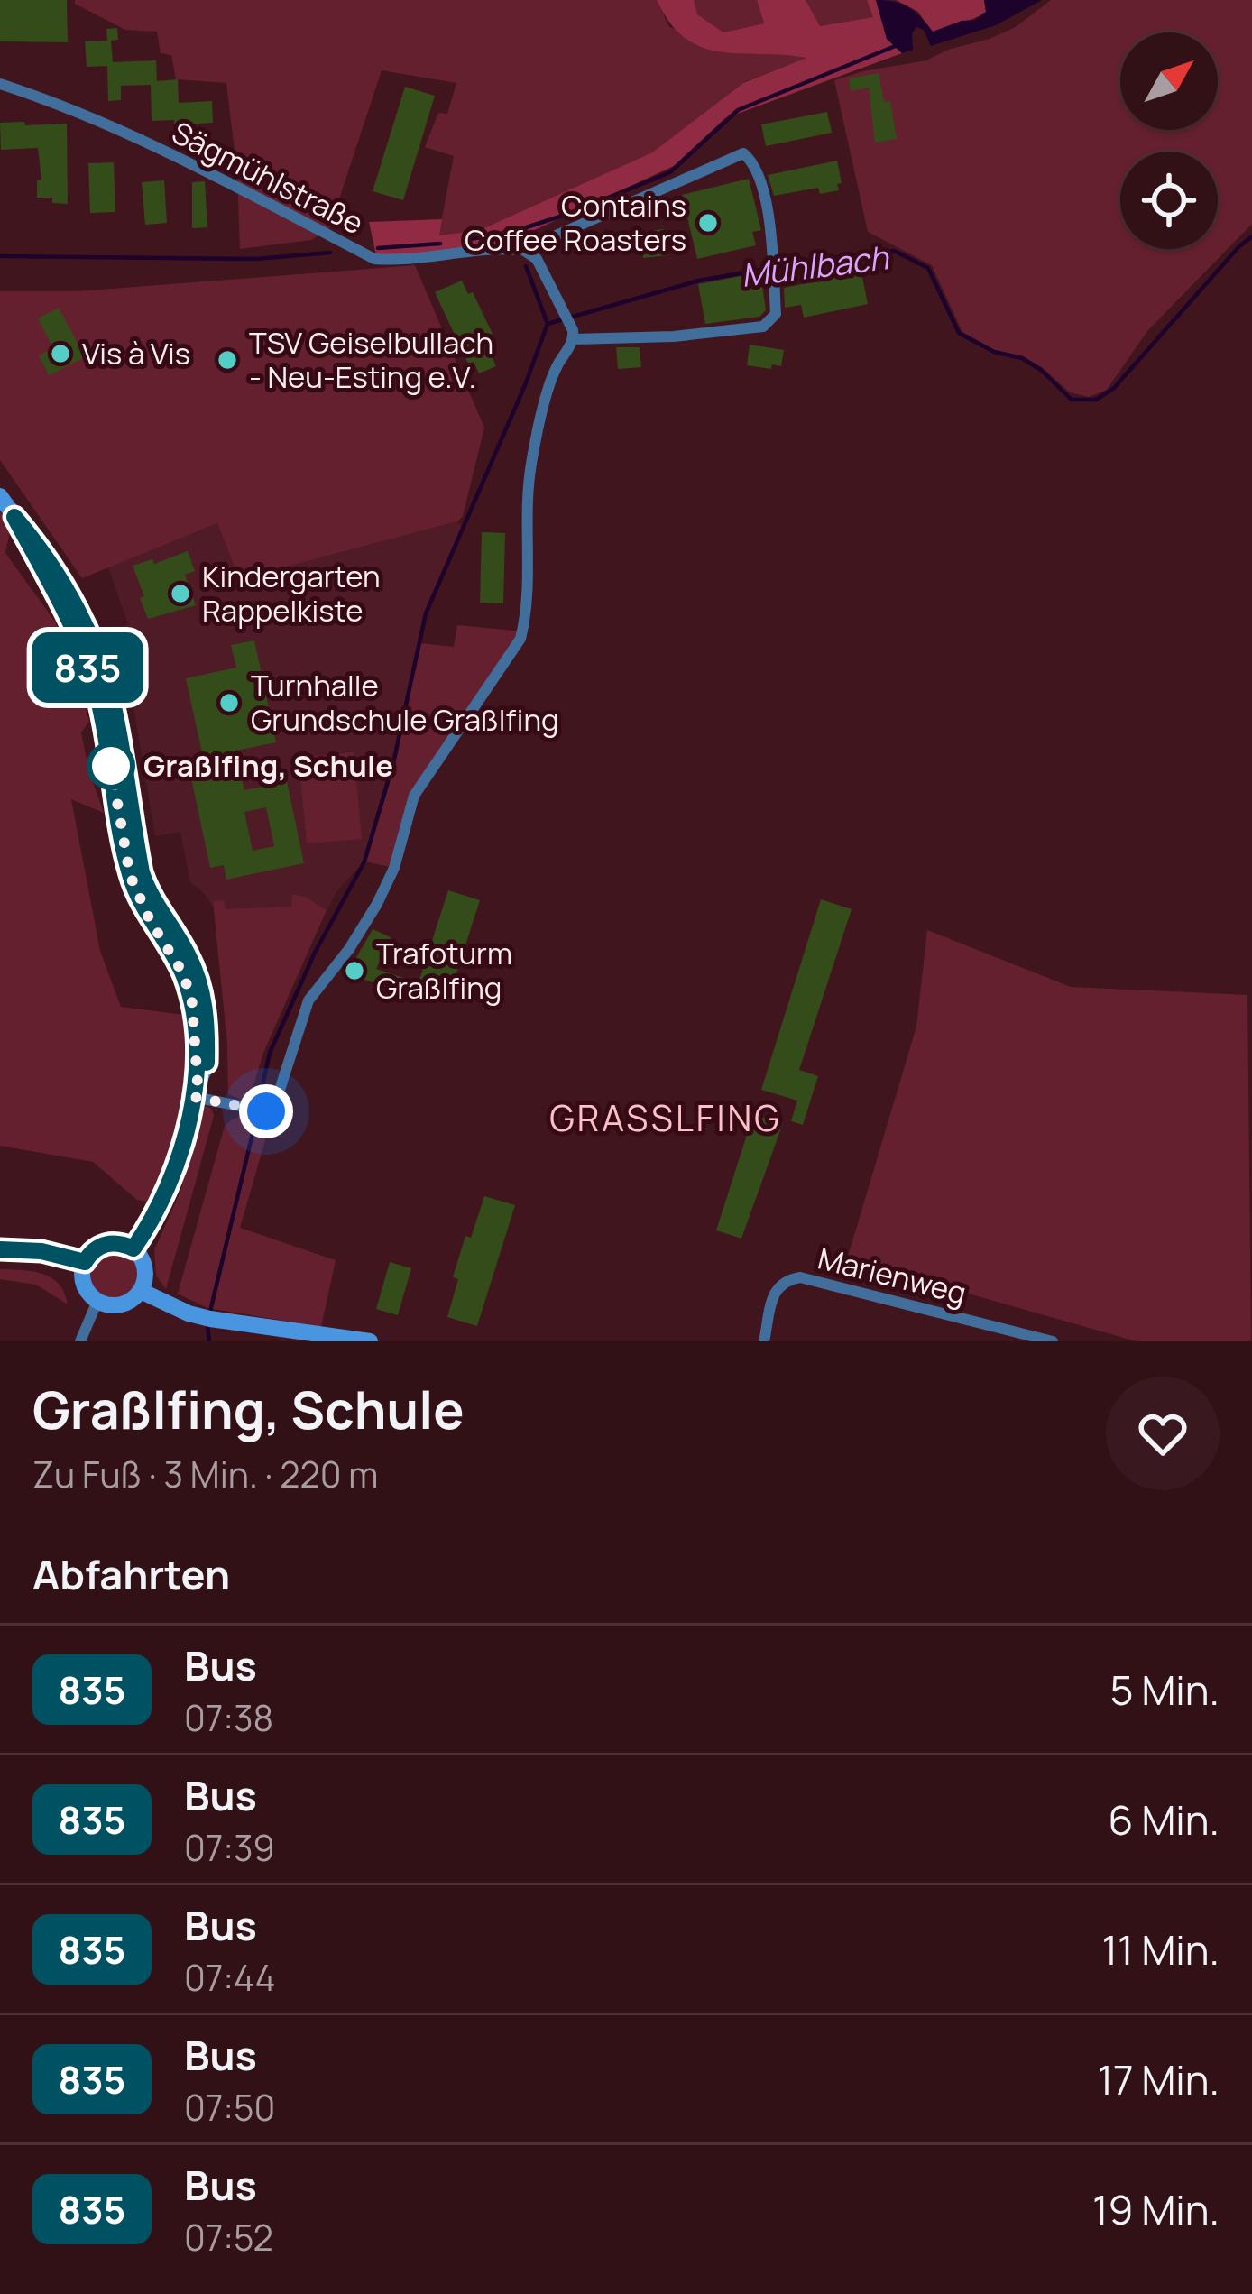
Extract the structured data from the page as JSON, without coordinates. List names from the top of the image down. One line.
{"streets":{"street":["Sägmühlstraße","Marienweg"]},"districts":["GRASSLFING"],"water":["Mühlbach"],"places":["Contains Coffee Roasters","Vis à Vis","TSV Geiselbullach - Neu-Esting e.V.","Kindergarten Rappelkiste","Turnhalle Grundschule Graßlfing","Graßlfing, Schule","Trafoturm Graßlfing"],"lines":["bus line 835"],"north":"top right","page":{"on_map":"835","heading":[["Graßlfing, Schule","Zu Fuß · 3 Min. · 220 m"],"Abfahrten"],"list":[{"mark":"835","name":"Bus","note":"07:38","value":"5 Min."},{"mark":"835","name":"Bus","note":"07:39","value":"6 Min."},{"mark":"835","name":"Bus","note":"07:44","value":"11 Min."},{"mark":"835","name":"Bus","note":"07:50","value":"17 Min."},{"mark":"835","name":"Bus","note":"07:52","value":"19 Min."}]}}
